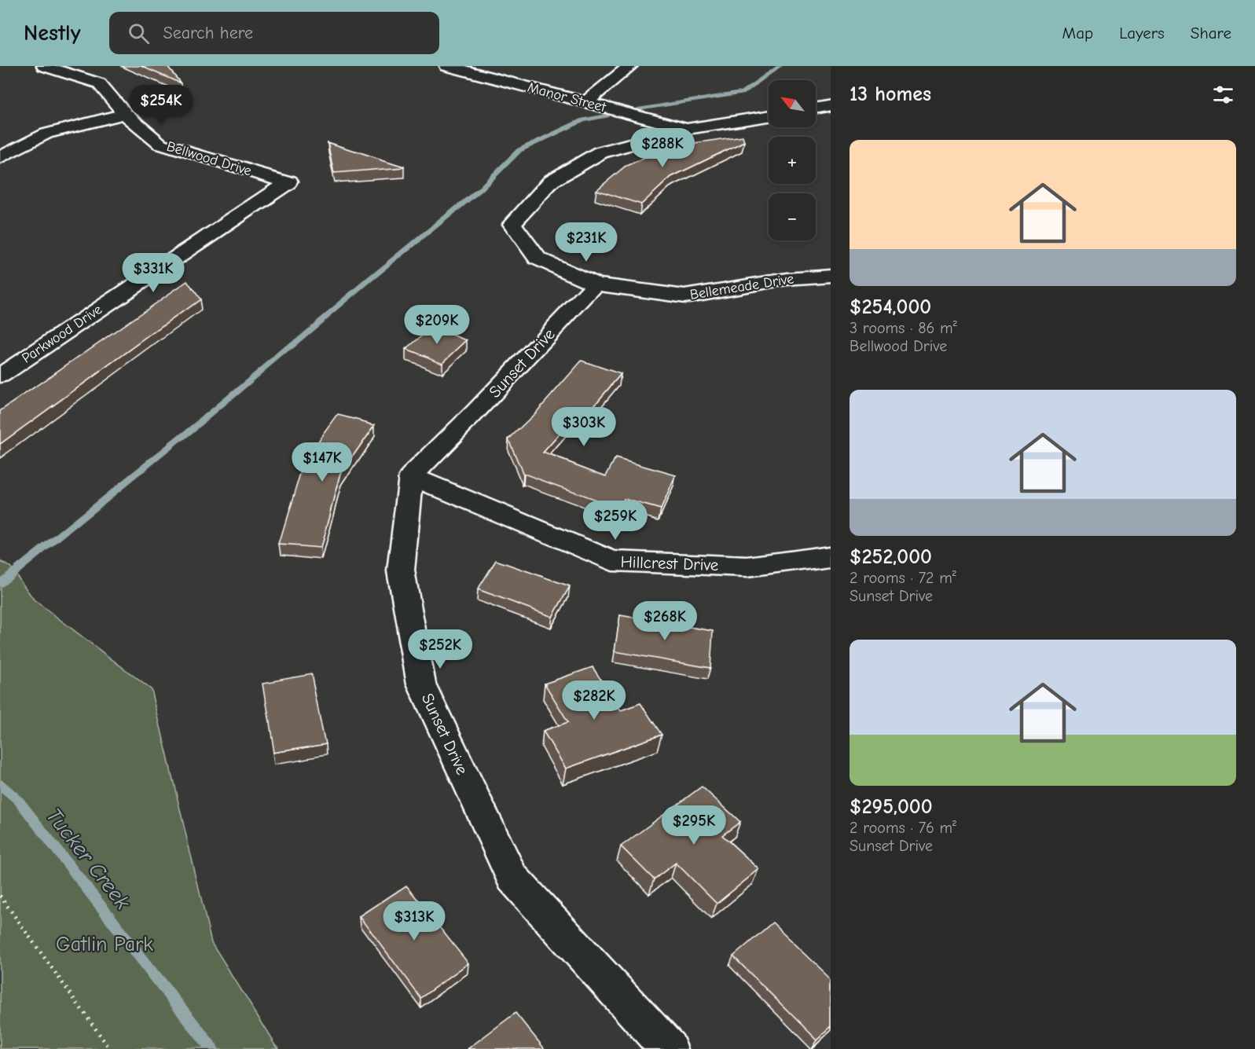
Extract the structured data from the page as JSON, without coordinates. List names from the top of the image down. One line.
{"streets":{"street":["Manor Street","Bellwood Drive","Bellemeade Drive","Parkwood Drive","Sunset Drive","Hillcrest Drive"]},"crossings":[["Manor Street","Bellemeade Drive"],["Bellwood Drive","Parkwood Drive"],["Bellemeade Drive","Sunset Drive"],["Sunset Drive","Hillcrest Drive"]],"water":["Tucker Creek"],"parks":["Gatlin Park"],"north":"top left","page":{"header":"Nestly","search":"Search here","nav":["Map","Layers","Share"],"heading":"13 homes","map_buttons":["+","−"],"price":["$254K","$288K","$231K","$331K","$209K","$303K","$147K","$259K","$268K","$252K","$282K","$295K","$313K"],"list":[{"name":"$254,000","note":"3 rooms · 86 m² · Bellwood Drive"},{"name":"$252,000","note":"2 rooms · 72 m² · Sunset Drive"},{"name":"$295,000","note":"2 rooms · 76 m² · Sunset Drive"}]}}
